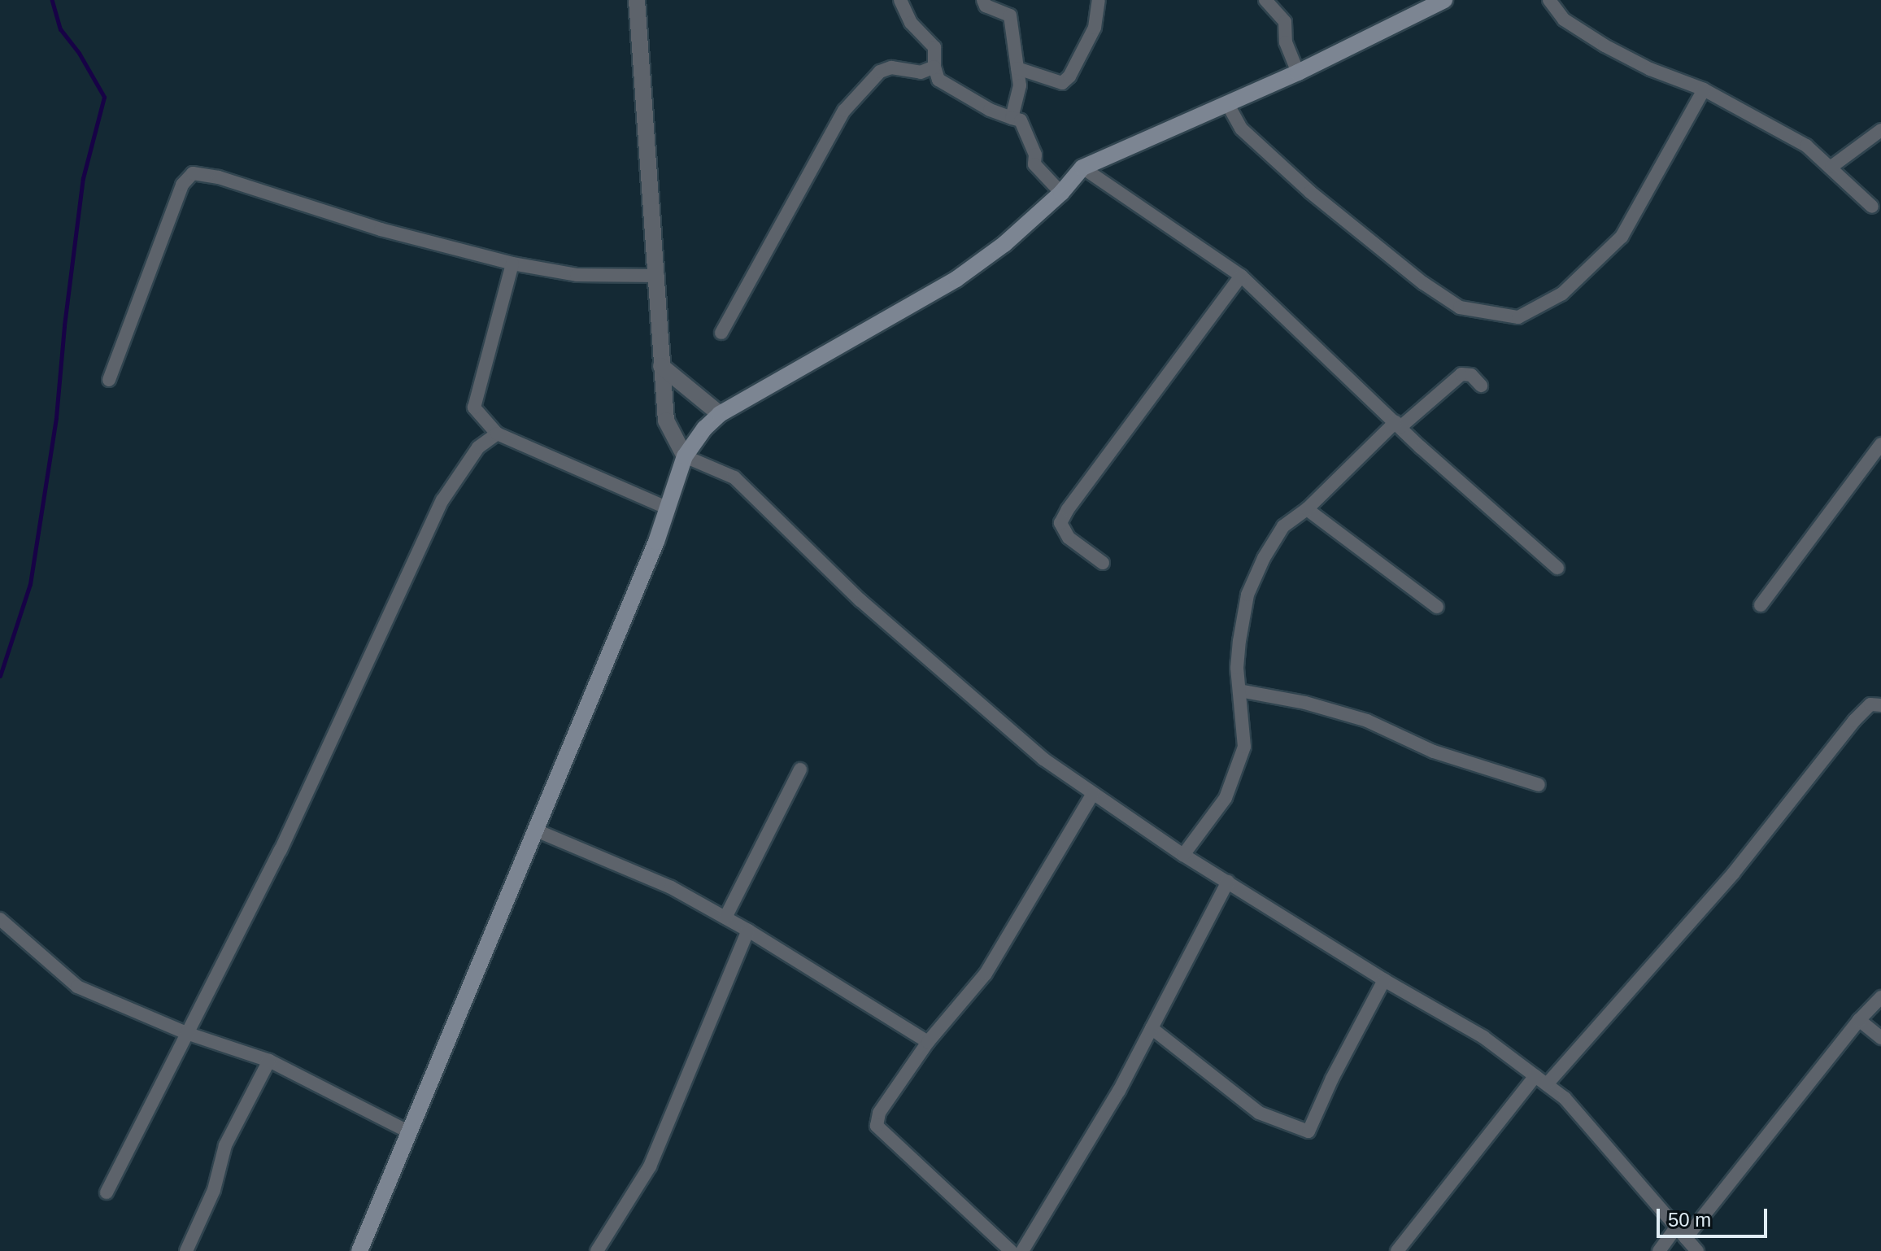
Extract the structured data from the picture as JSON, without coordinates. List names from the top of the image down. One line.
{"scale_bar":"50 m"}
